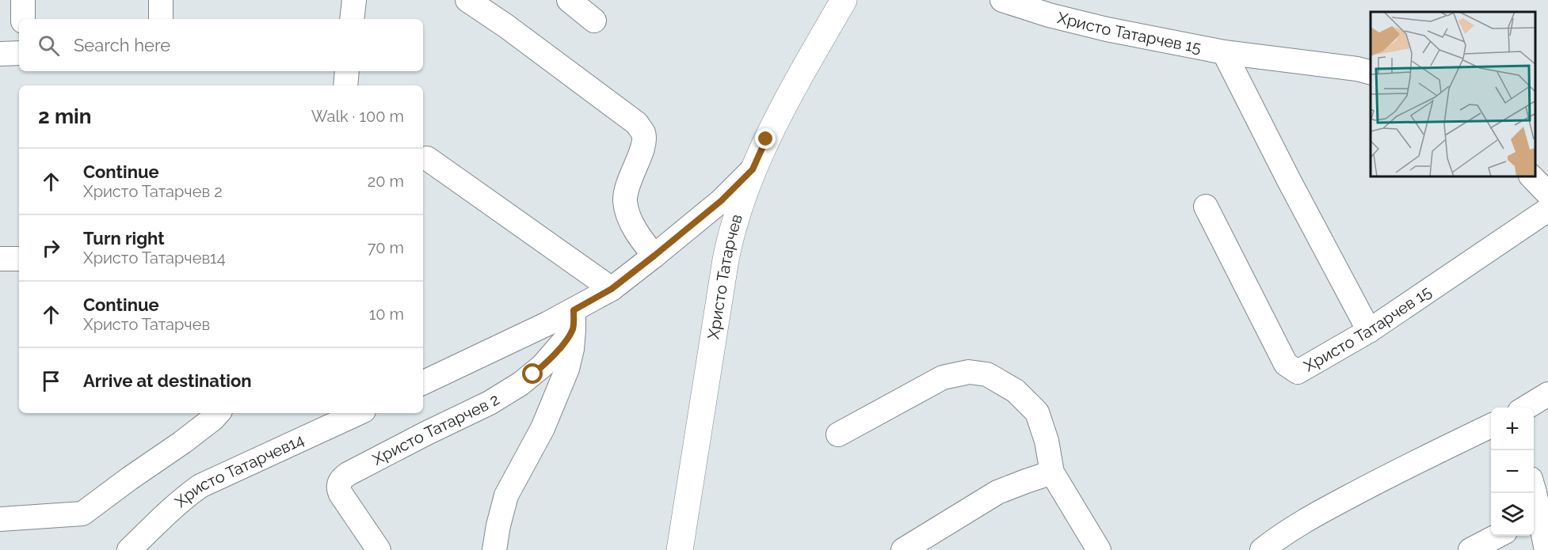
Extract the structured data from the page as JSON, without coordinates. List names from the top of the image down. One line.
{"streets":{"main road":["Христо Татарчев"],"street":["Христо Татарчев 15","Христо Татарчев 2","Христо Татарчев14"]},"page":{"search":"Search here","heading":["2 min","Walk · 100 m"],"list":[["Continue","Христо Татарчев 2","20 m"],["Turn right","Христо Татарчев14","70 m"],["Continue","Христо Татарчев","10 m"],"Arrive at destination"],"map_buttons":["+","−"]}}
